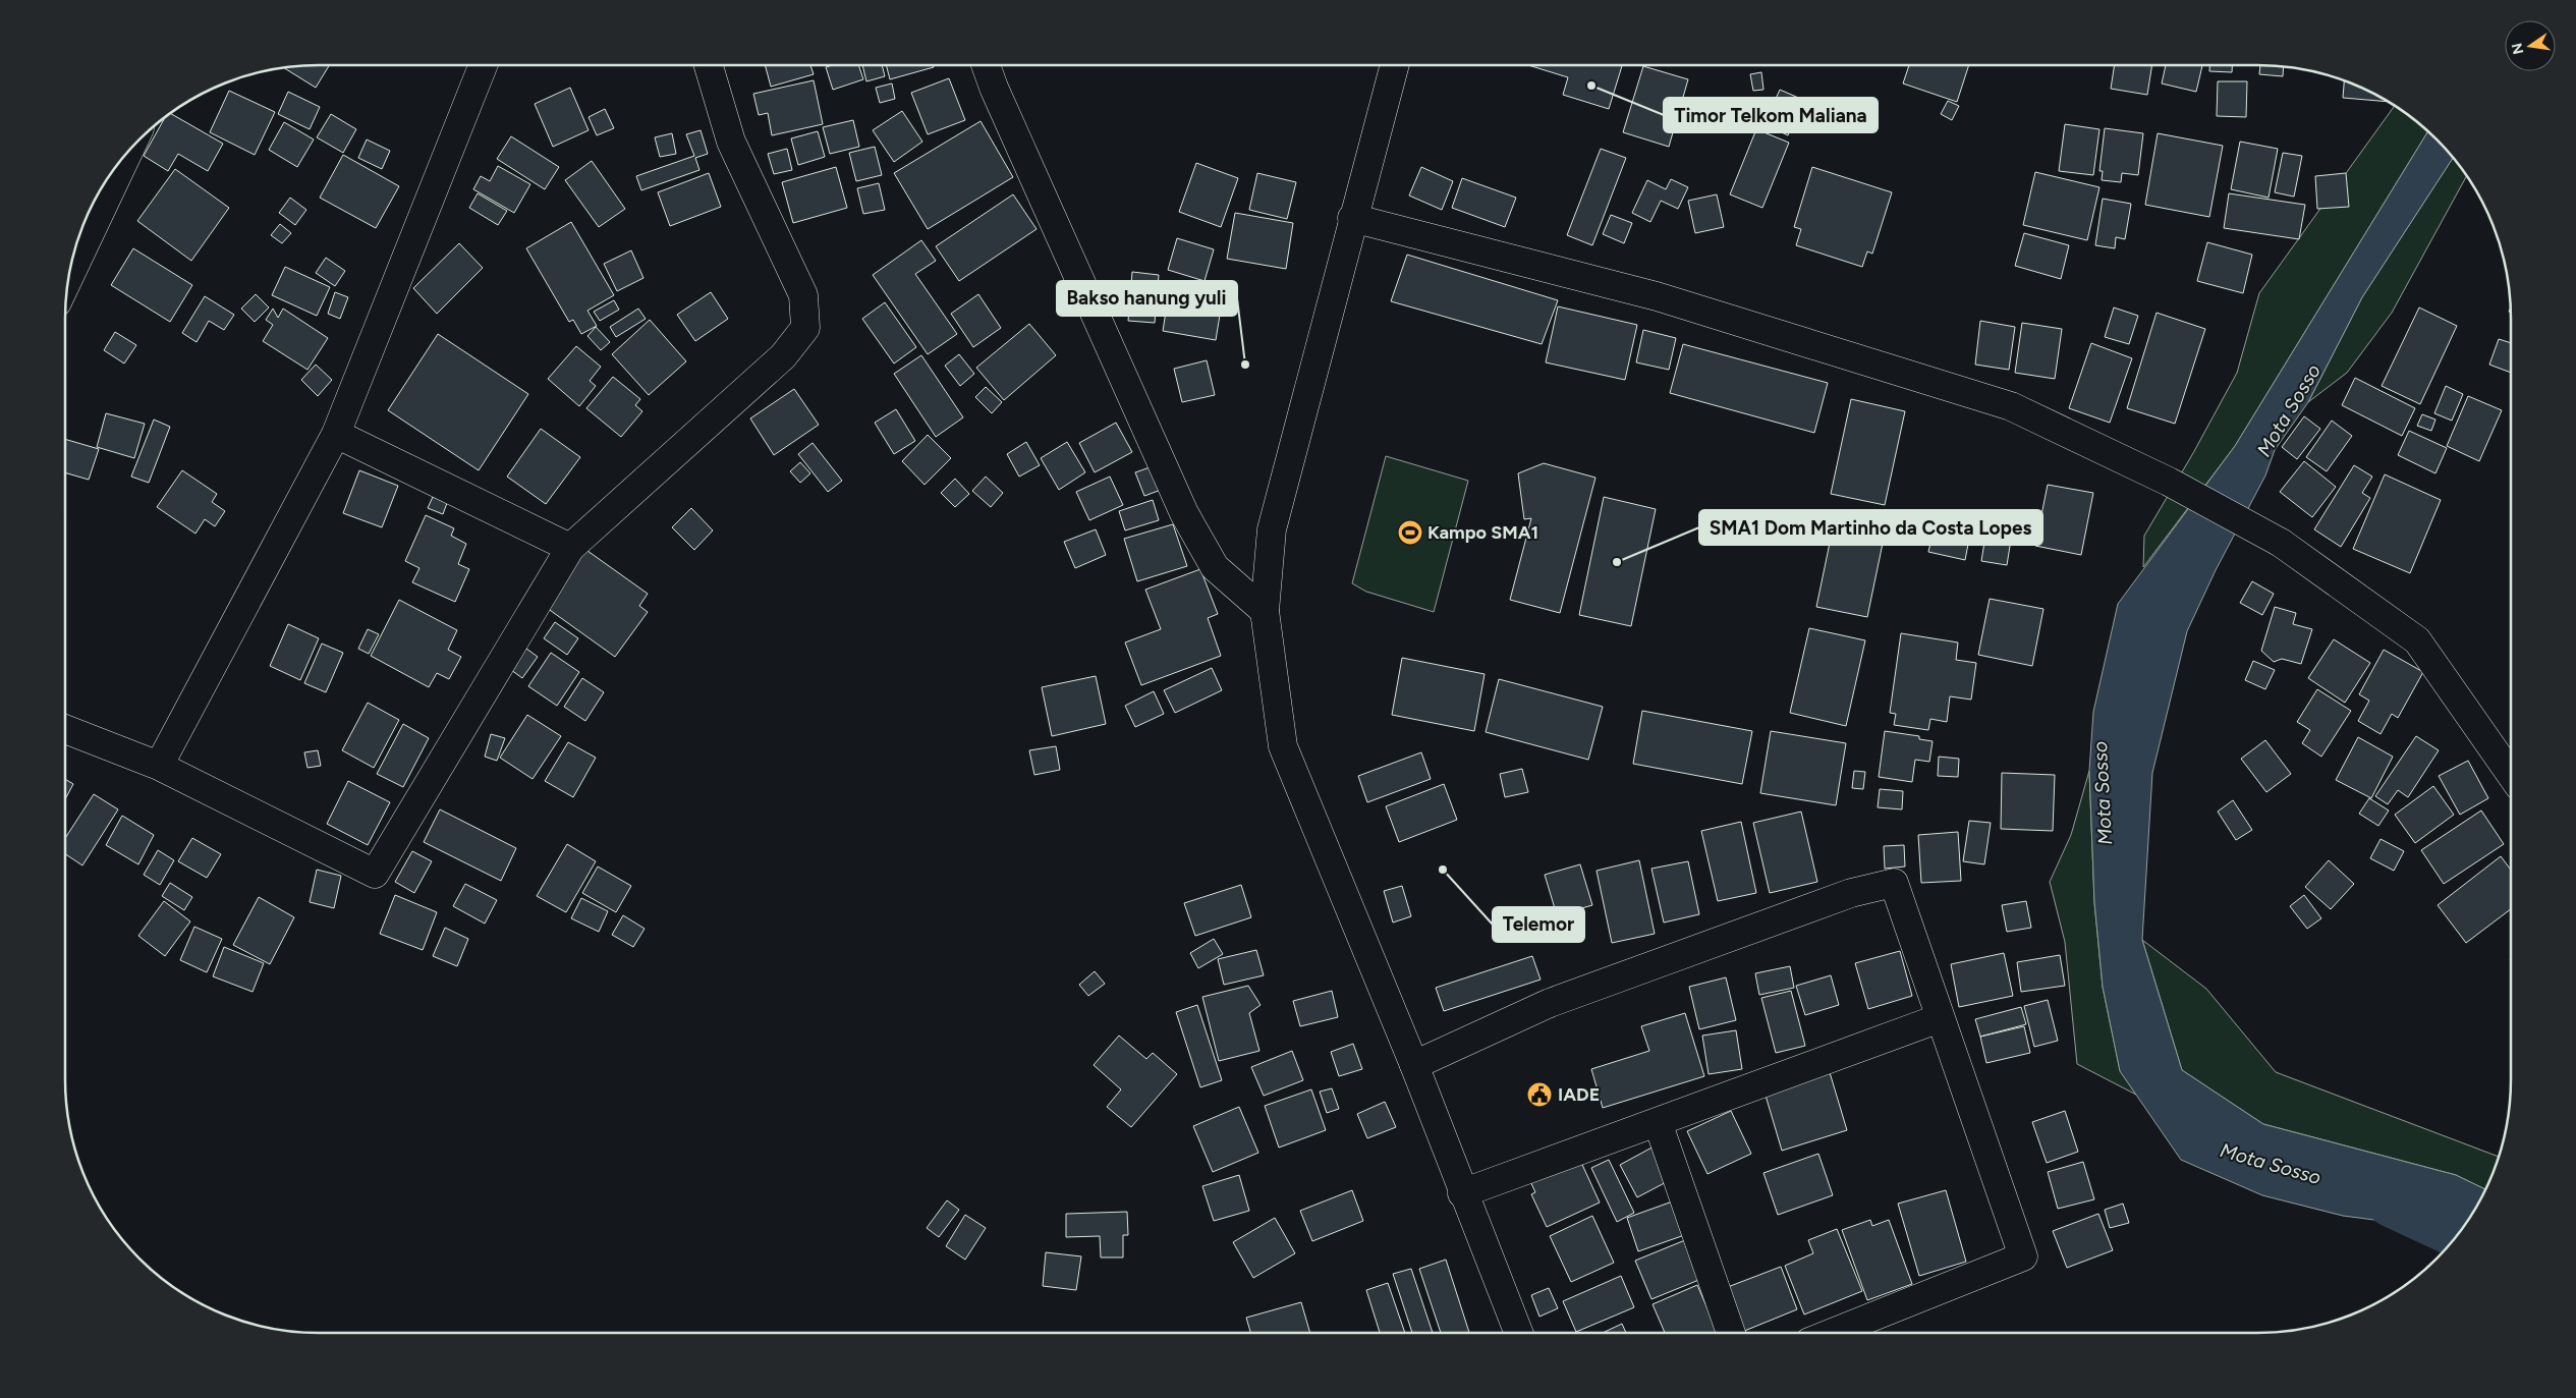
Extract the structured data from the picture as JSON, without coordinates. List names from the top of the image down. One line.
{"water":["Mota Sosso"],"places":{"other":["Timor Telkom Maliana","Bakso hanung yuli","SMA1 Dom Martinho da Costa Lopes","Telemor"],"sports":["Kampo SMA1"],"public building":["IADE"]},"north":"left"}
